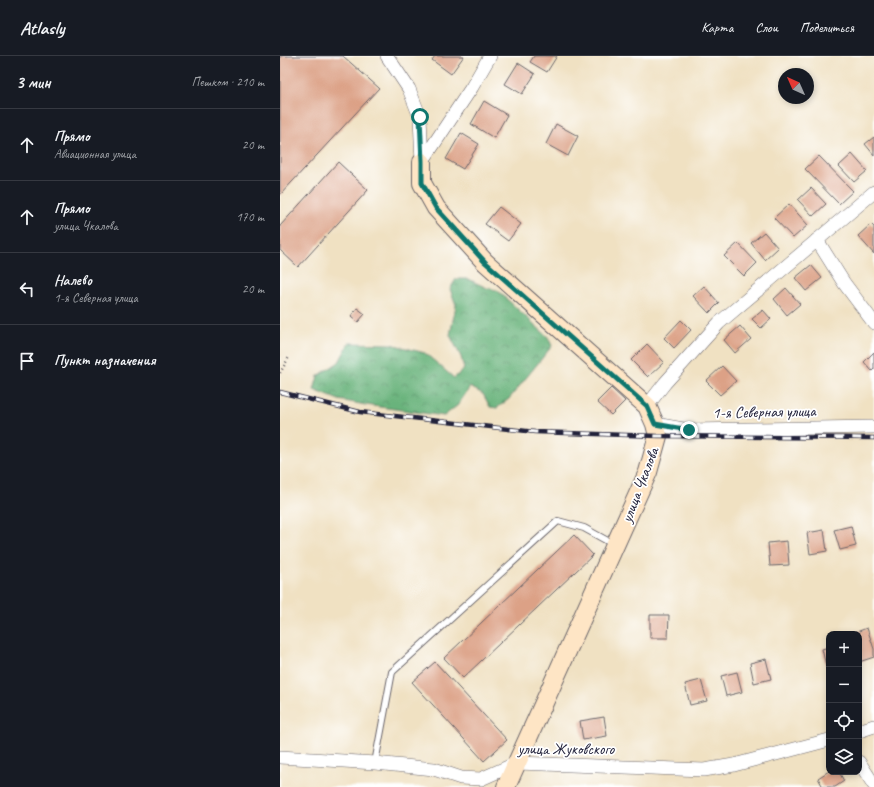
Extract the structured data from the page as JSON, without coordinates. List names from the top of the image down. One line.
{"streets":{"street":["1-я Северная улица","улица Чкалова","улица Жуковского"]},"crossings":[["1-я Северная улица","улица Чкалова"],["улица Чкалова","улица Жуковского"]],"north":"top left","page":{"header":"Atlasly","nav":["Карта","Слои","Поделиться"],"heading":["3 мин","Пешком · 210 m"],"list":[["Прямо","Авиационная улица","20 m"],["Прямо","улица Чкалова","170 m"],["Налево","1-я Северная улица","20 m"],"Пункт назначения"],"map_buttons":["+","−"]}}
